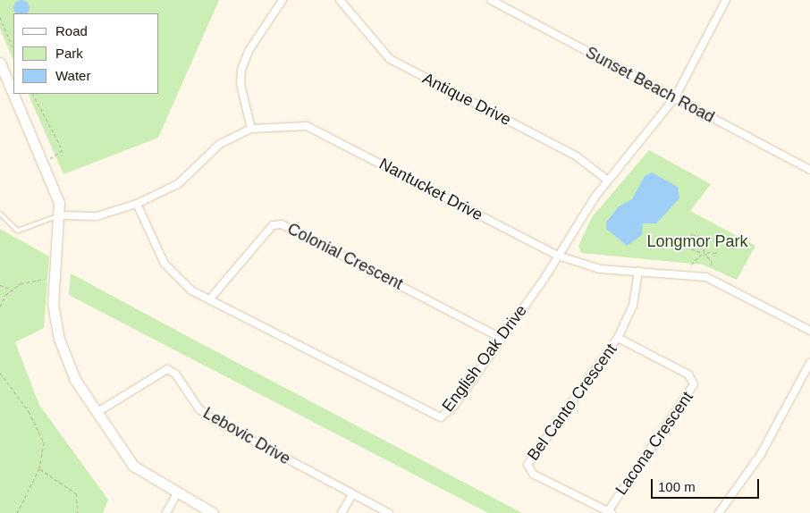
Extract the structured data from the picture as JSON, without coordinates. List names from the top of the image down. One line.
{"streets":{"street":["Sunset Beach Road","Antique Drive","Nantucket Drive","Colonial Crescent","English Oak Drive","Bel Canto Crescent","Lebovic Drive","Lacona Crescent"]},"crossings":[["Sunset Beach Road","English Oak Drive"],["Antique Drive","English Oak Drive"],["Nantucket Drive","English Oak Drive"],["Nantucket Drive","Bel Canto Crescent"],["Colonial Crescent","English Oak Drive"],["Bel Canto Crescent","Lacona Crescent"]],"parks":["Longmor Park"],"legend":["Road","Park","Water"],"scale_bar":"100 m"}
